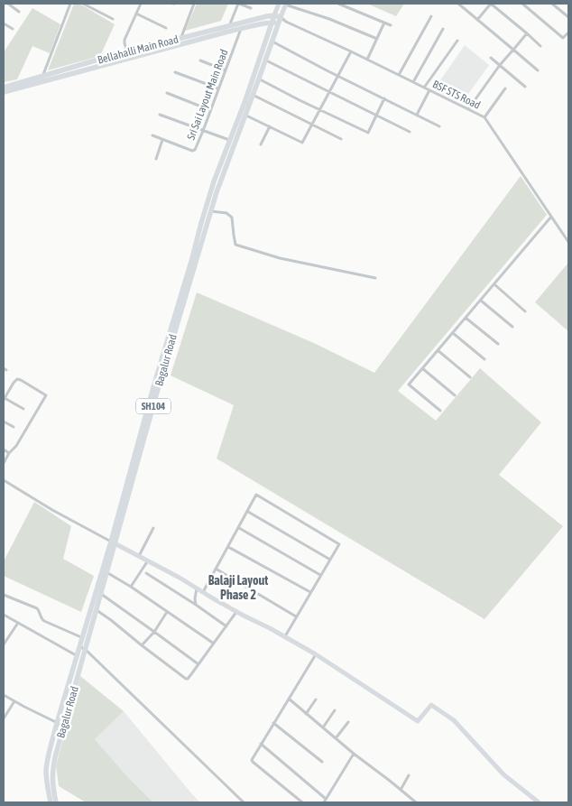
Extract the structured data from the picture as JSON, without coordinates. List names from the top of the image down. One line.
{"streets":{"main road":["Bellahalli Main Road","Bagalur Road","SH104"],"street":["Sri Sai Layout Main Road","BSF STS Road"]},"crossings":[["Bellahalli Main Road","Sri Sai Layout Main Road"],["Bellahalli Main Road","Bagalur Road"],["BSF STS Road","Bagalur Road"]],"districts":["Balaji Layout Phase 2"]}
